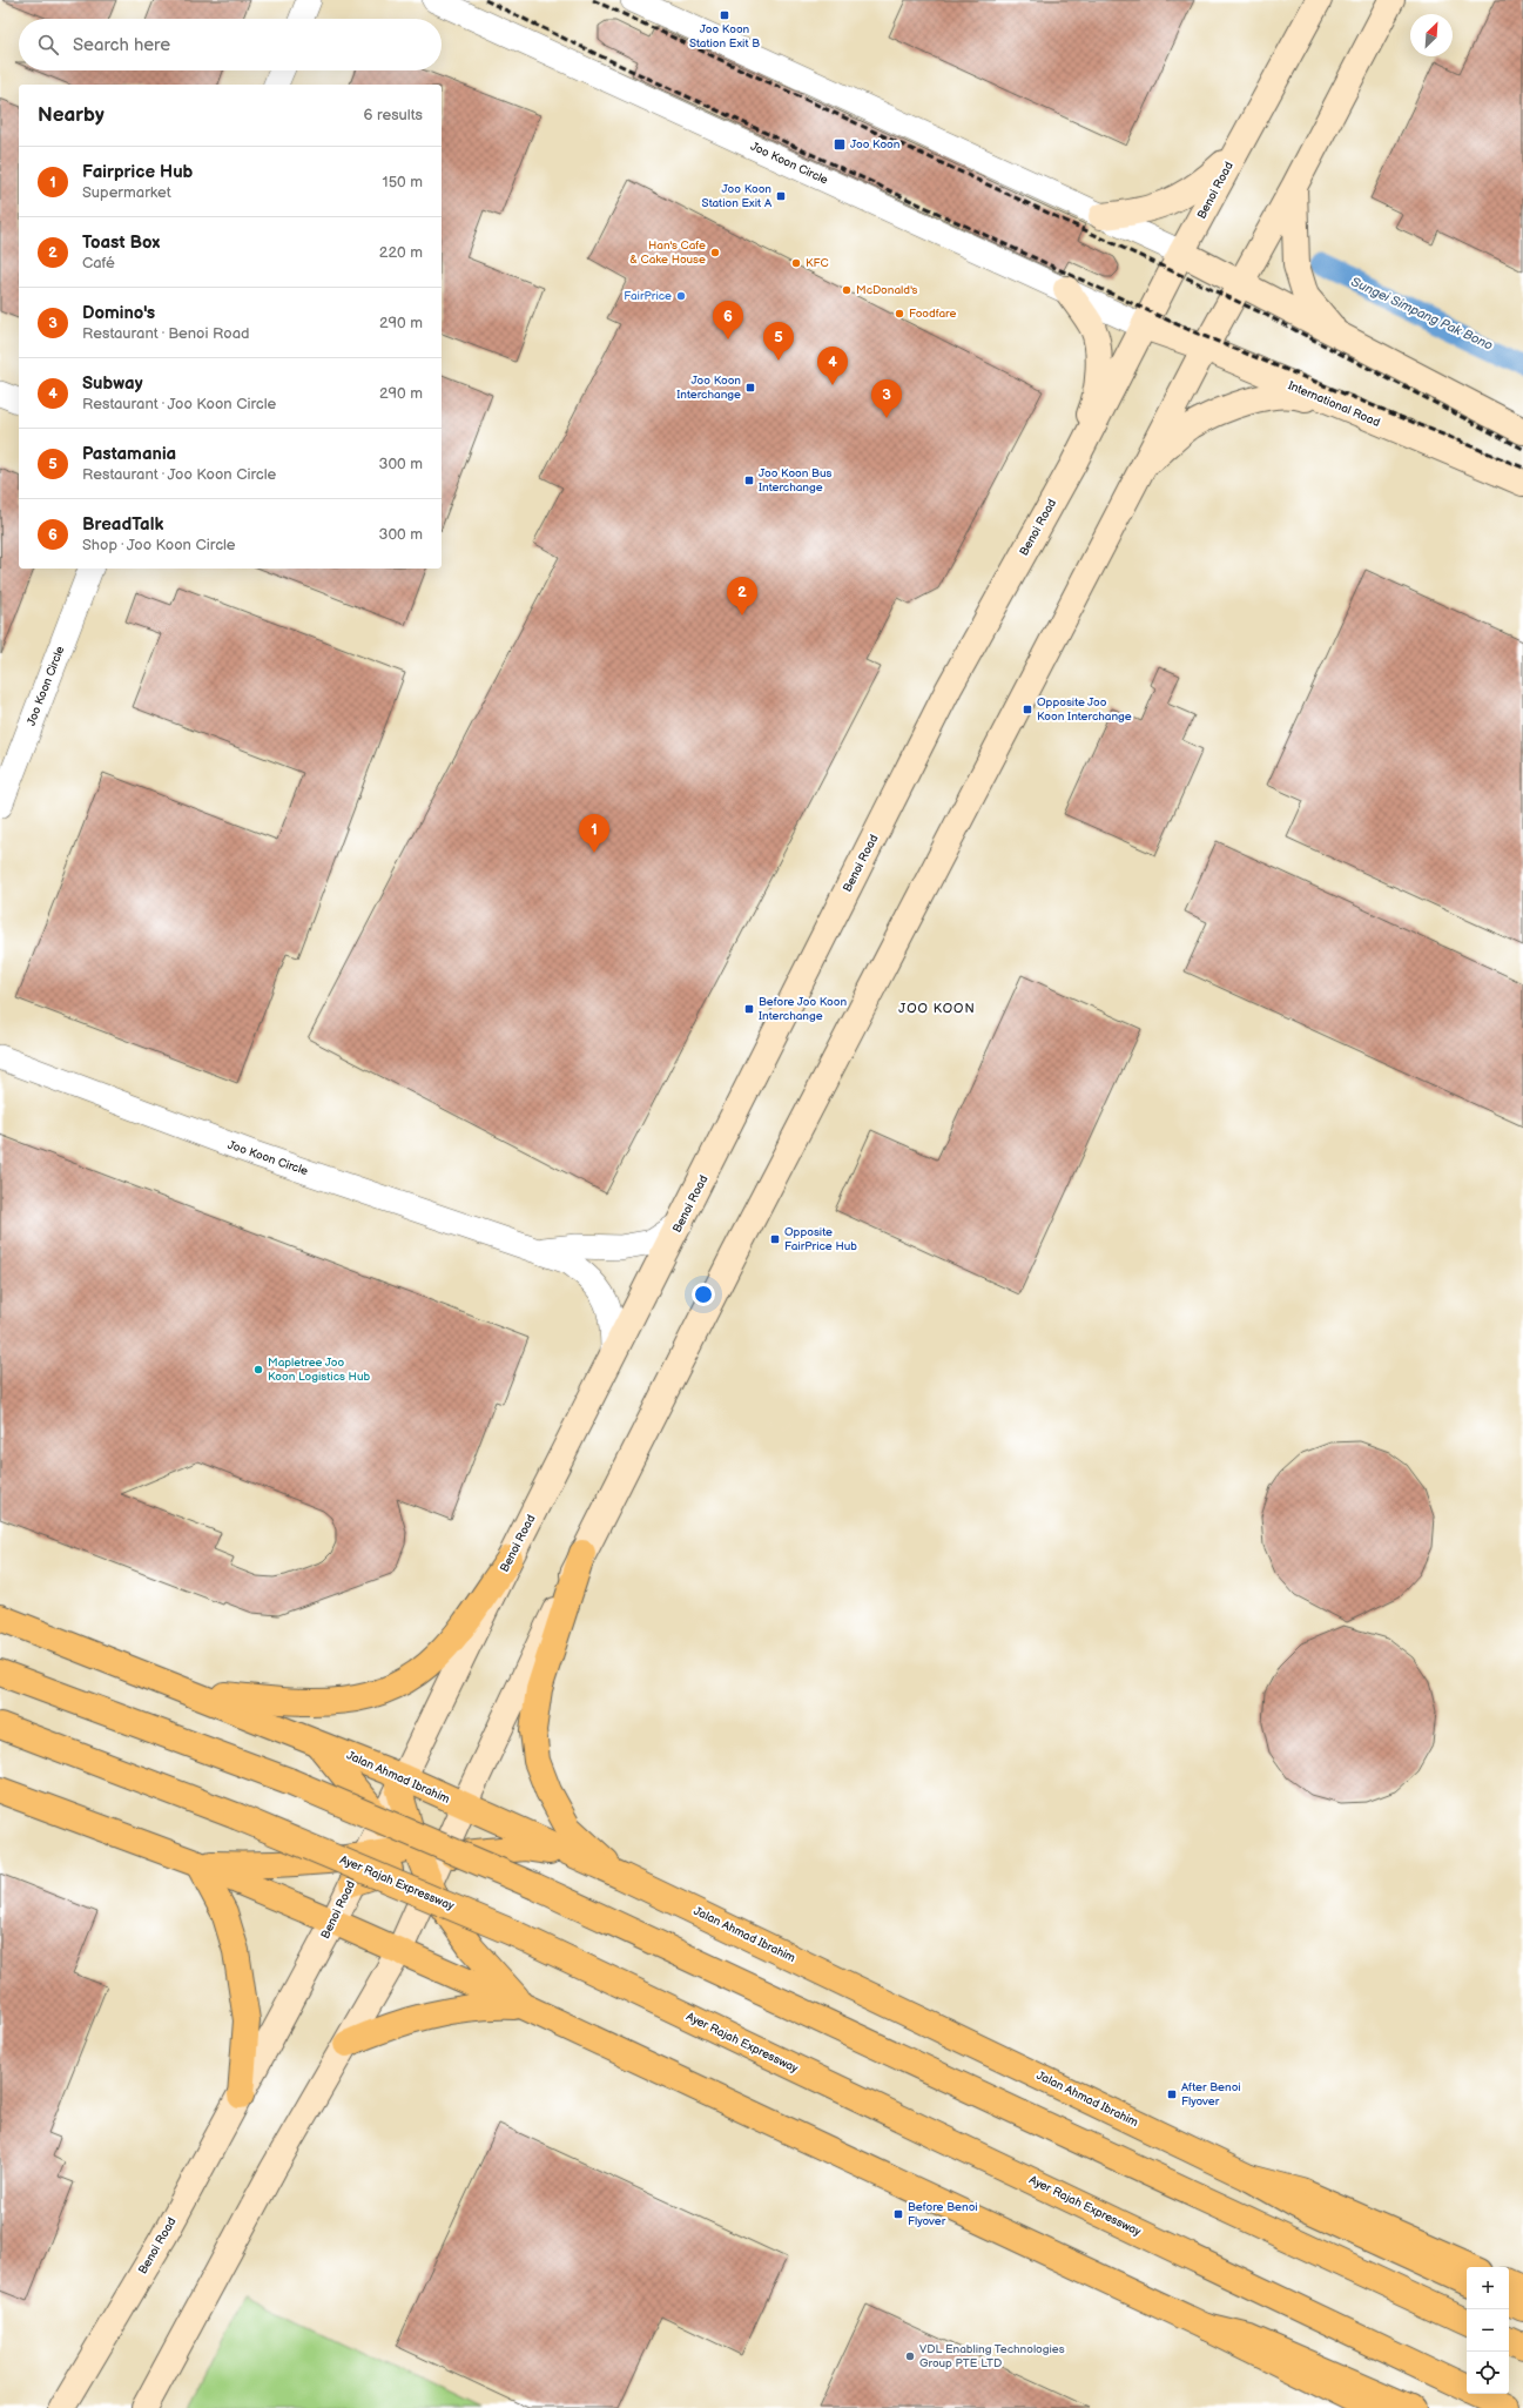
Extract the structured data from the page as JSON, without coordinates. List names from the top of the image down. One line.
{"streets":{"main road":["Benoi Road","International Road","Jalan Ahmad Ibrahim","Ayer Rajah Expressway"],"street":["Joo Koon Circle"]},"crossings":[["Joo Koon Circle","Benoi Road"],["Joo Koon Circle","International Road"],["Benoi Road","International Road"],["Benoi Road","Jalan Ahmad Ibrahim"]],"districts":["JOO KOON"],"water":["Sungei Simpang Pak Bono"],"places":{"transit":["Joo Koon Station Exit B","Joo Koon","Joo Koon Station Exit A","Joo Koon Interchange","Joo Koon Bus Interchange","Opposite Joo Koon Interchange","Before Joo Koon Interchange","Opposite FairPrice Hub","After Benoi Flyover","Before Benoi Flyover"],"other":["Han's Cafe & Cake House","KFC","McDonald's","FairPrice","Foodfare","Mapletree Joo Koon Logistics Hub","VDL Enabling Technologies Group PTE LTD"]},"north":"top right","page":{"search":"Search here","heading":["Nearby","6 results"],"list":[{"mark":"1","name":"Fairprice Hub","note":"Supermarket","value":"150 m"},{"mark":"2","name":"Toast Box","note":"Café","value":"220 m"},{"mark":"3","name":"Domino's","note":"Restaurant · Benoi Road","value":"290 m"},{"mark":"4","name":"Subway","note":"Restaurant · Joo Koon Circle","value":"290 m"},{"mark":"5","name":"Pastamania","note":"Restaurant · Joo Koon Circle","value":"300 m"},{"mark":"6","name":"BreadTalk","note":"Shop · Joo Koon Circle","value":"300 m"}],"pins":["6","5","4","3","2","1"],"map_buttons":["+","−"]}}
